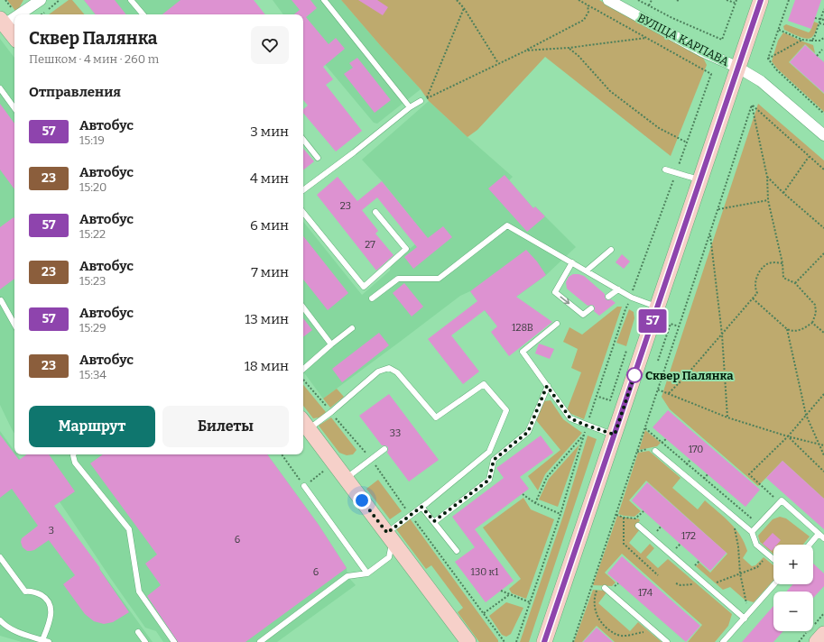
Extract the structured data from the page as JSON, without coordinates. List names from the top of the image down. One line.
{"streets":{"street":["ВУЛІЦА КАРПАВА"]},"places":["Сквер Палянка"],"lines":["bus line 57"],"house_numbers":["23","27","128В","33","170","3","172","6","6","130 к1","174"],"page":{"on_map":"57","heading":[["Сквер Палянка","Пешком · 4 мин · 260 m"],"Отправления"],"list":[{"mark":"57","name":"Автобус","note":"15:19","value":"3 мин"},{"mark":"23","name":"Автобус","note":"15:20","value":"4 мин"},{"mark":"57","name":"Автобус","note":"15:22","value":"6 мин"},{"mark":"23","name":"Автобус","note":"15:23","value":"7 мин"},{"mark":"57","name":"Автобус","note":"15:29","value":"13 мин"},{"mark":"23","name":"Автобус","note":"15:34","value":"18 мин"}],"buttons":["Маршрут","Билеты"],"map_buttons":["+","−"]}}
